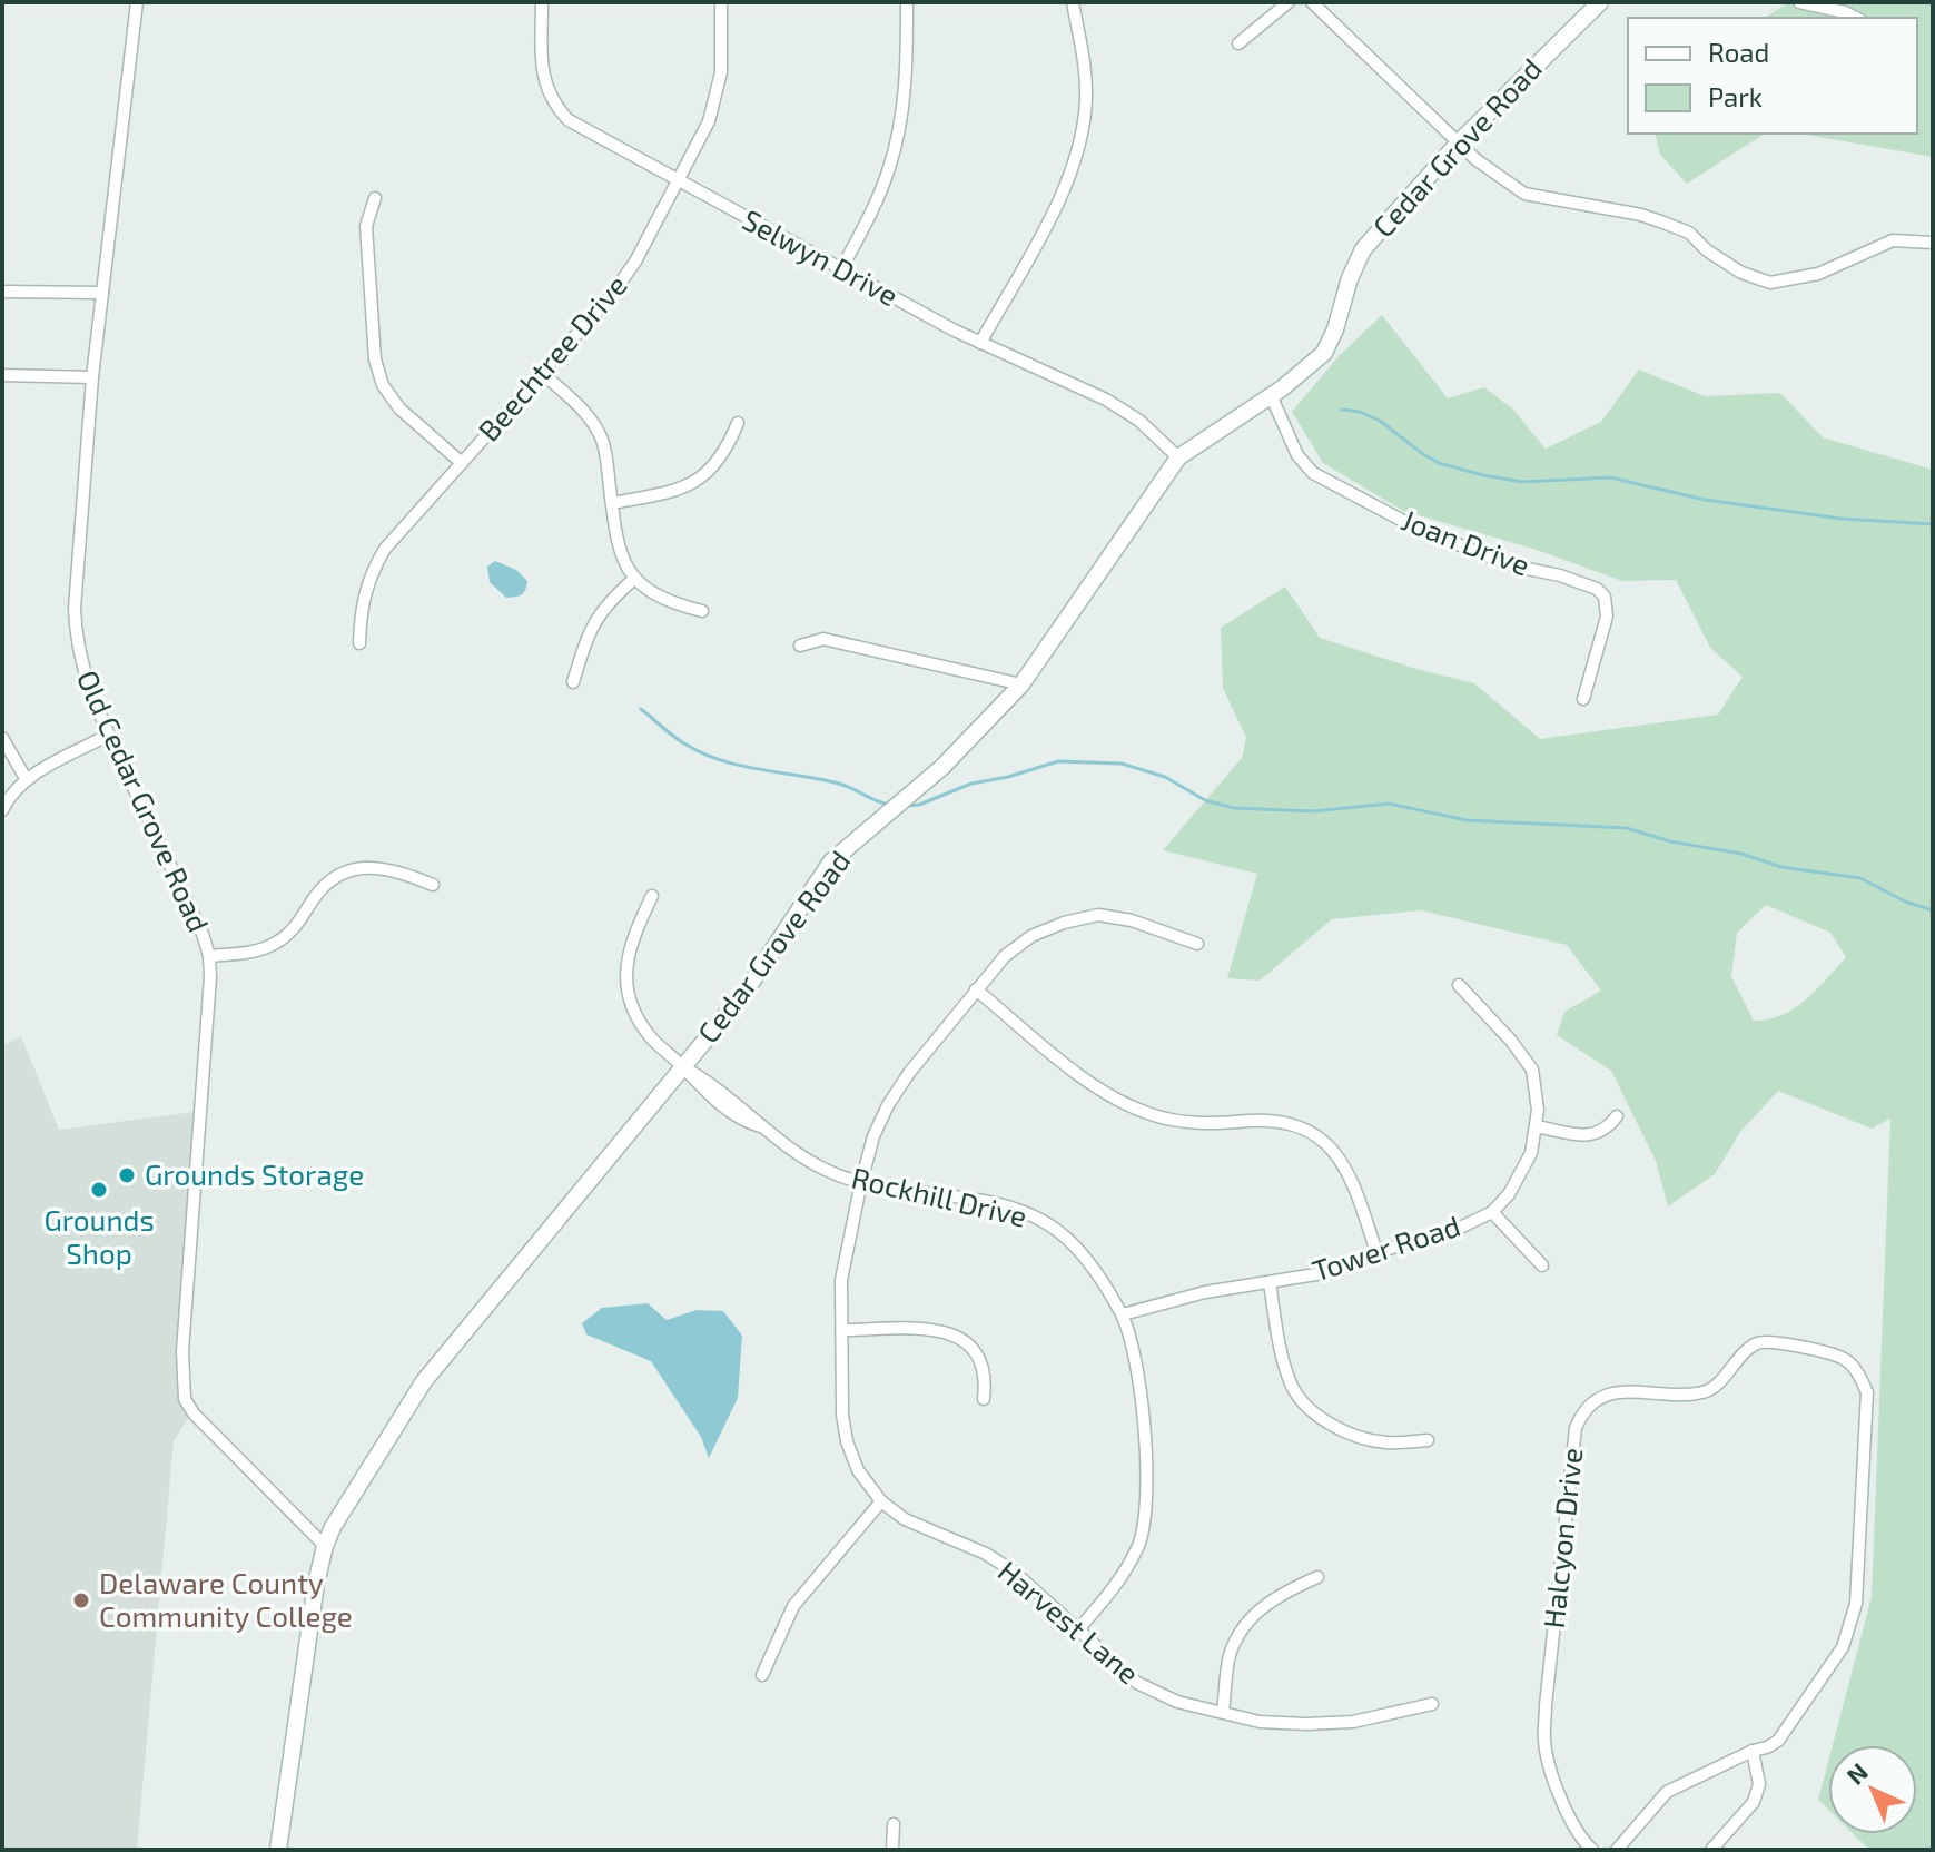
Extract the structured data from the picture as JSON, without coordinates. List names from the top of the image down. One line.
{"streets":{"street":["Cedar Grove Road","Selwyn Drive","Beechtree Drive","Joan Drive","Old Cedar Grove Road","Rockhill Drive","Tower Road","Halcyon Drive","Harvest Lane"]},"crossings":[["Cedar Grove Road","Selwyn Drive"],["Cedar Grove Road","Joan Drive"],["Cedar Grove Road","Old Cedar Grove Road"],["Cedar Grove Road","Rockhill Drive"],["Selwyn Drive","Beechtree Drive"],["Rockhill Drive","Tower Road"],["Rockhill Drive","Harvest Lane"]],"places":["Grounds Storage","Grounds Shop","Delaware County Community College"],"legend":["Road","Park"],"north":"top left"}
